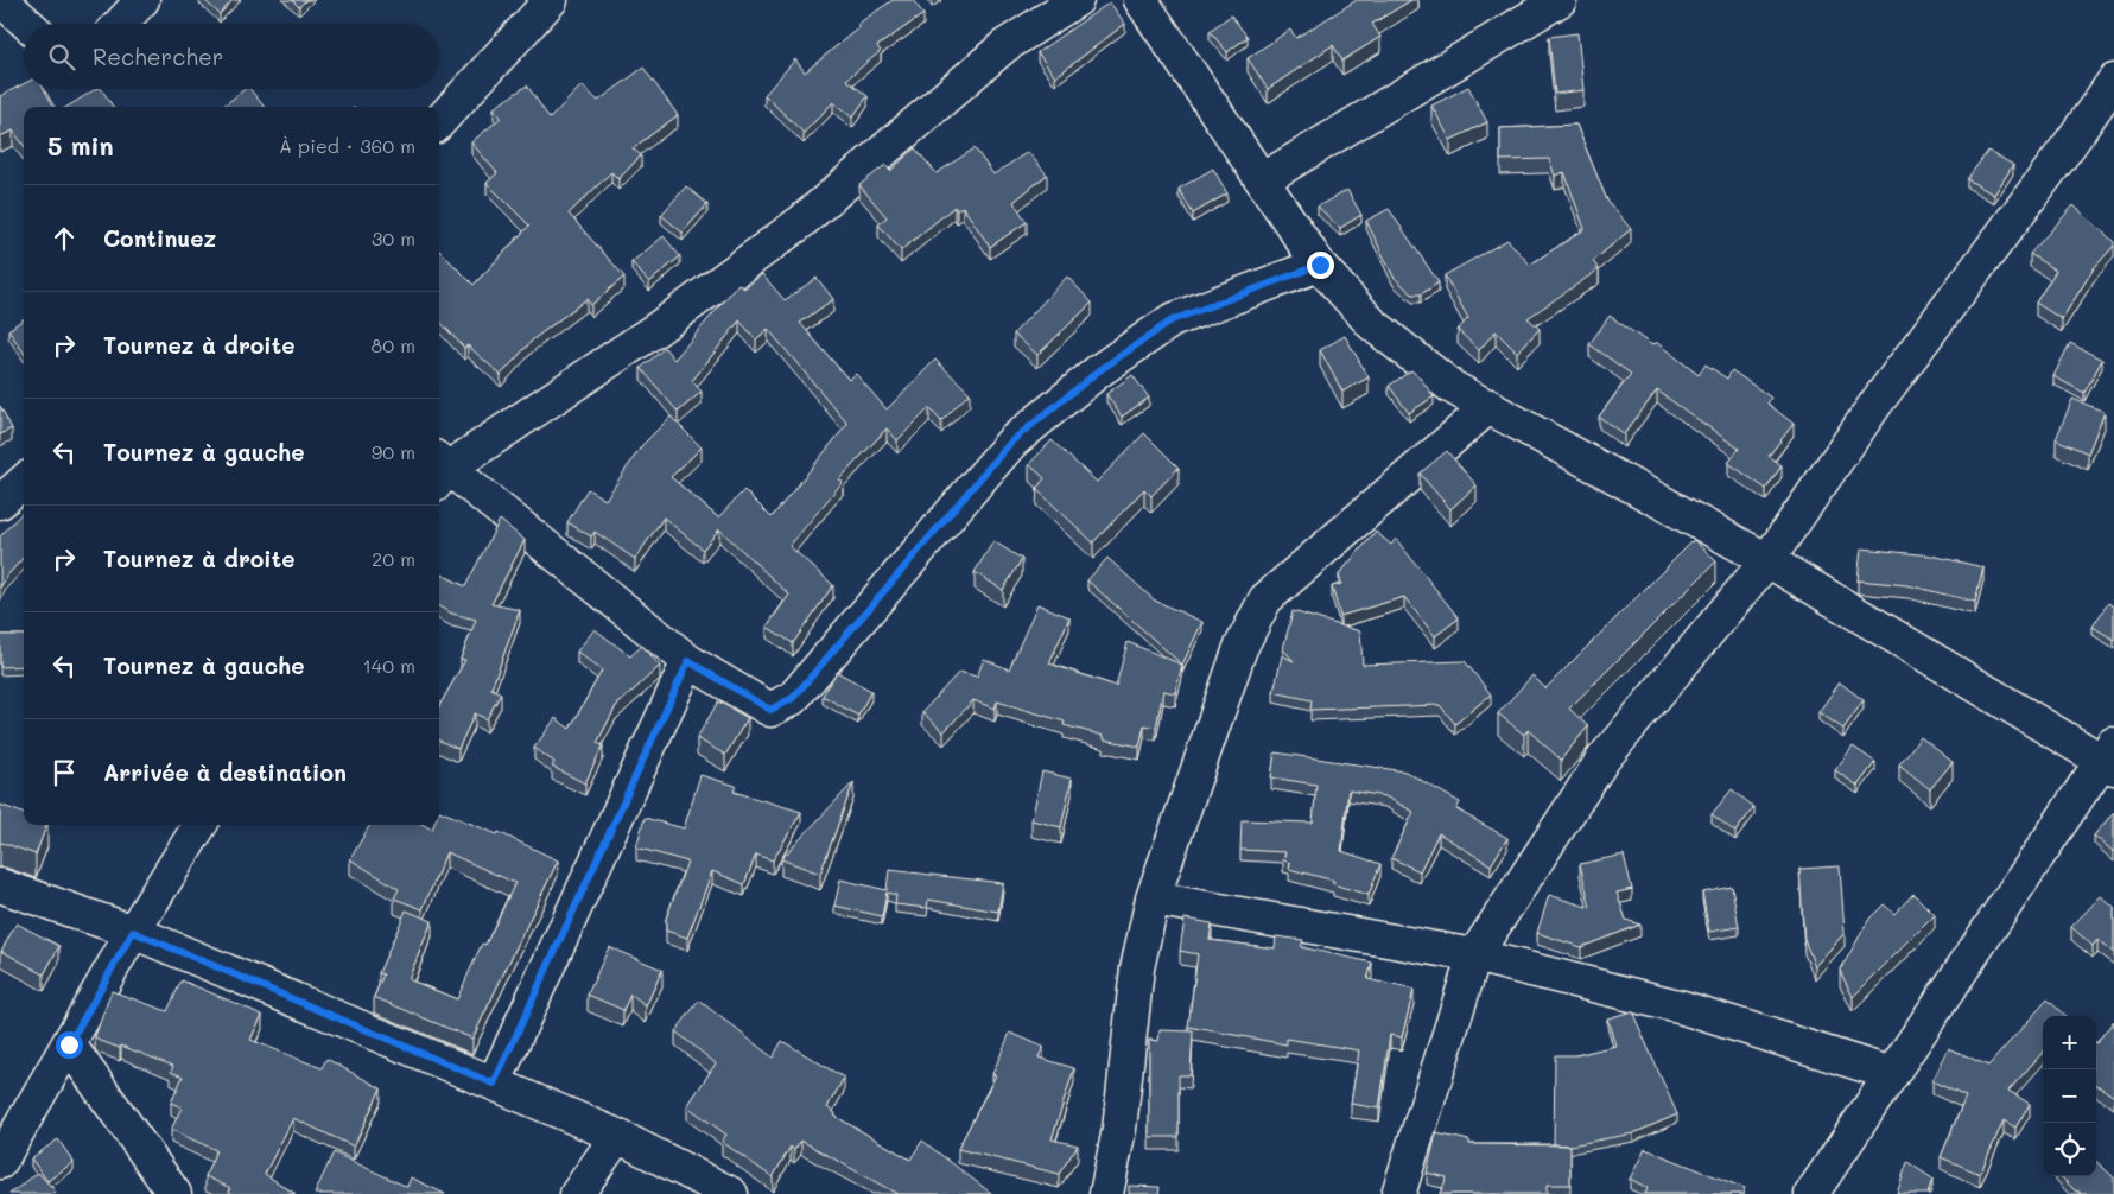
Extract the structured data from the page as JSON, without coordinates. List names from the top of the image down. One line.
{"page":{"search":"Rechercher","heading":["5 min","À pied · 360 m"],"list":[["Continuez","30 m"],["Tournez à droite","80 m"],["Tournez à gauche","90 m"],["Tournez à droite","20 m"],["Tournez à gauche","140 m"],"Arrivée à destination"],"map_buttons":["+","−"]}}
